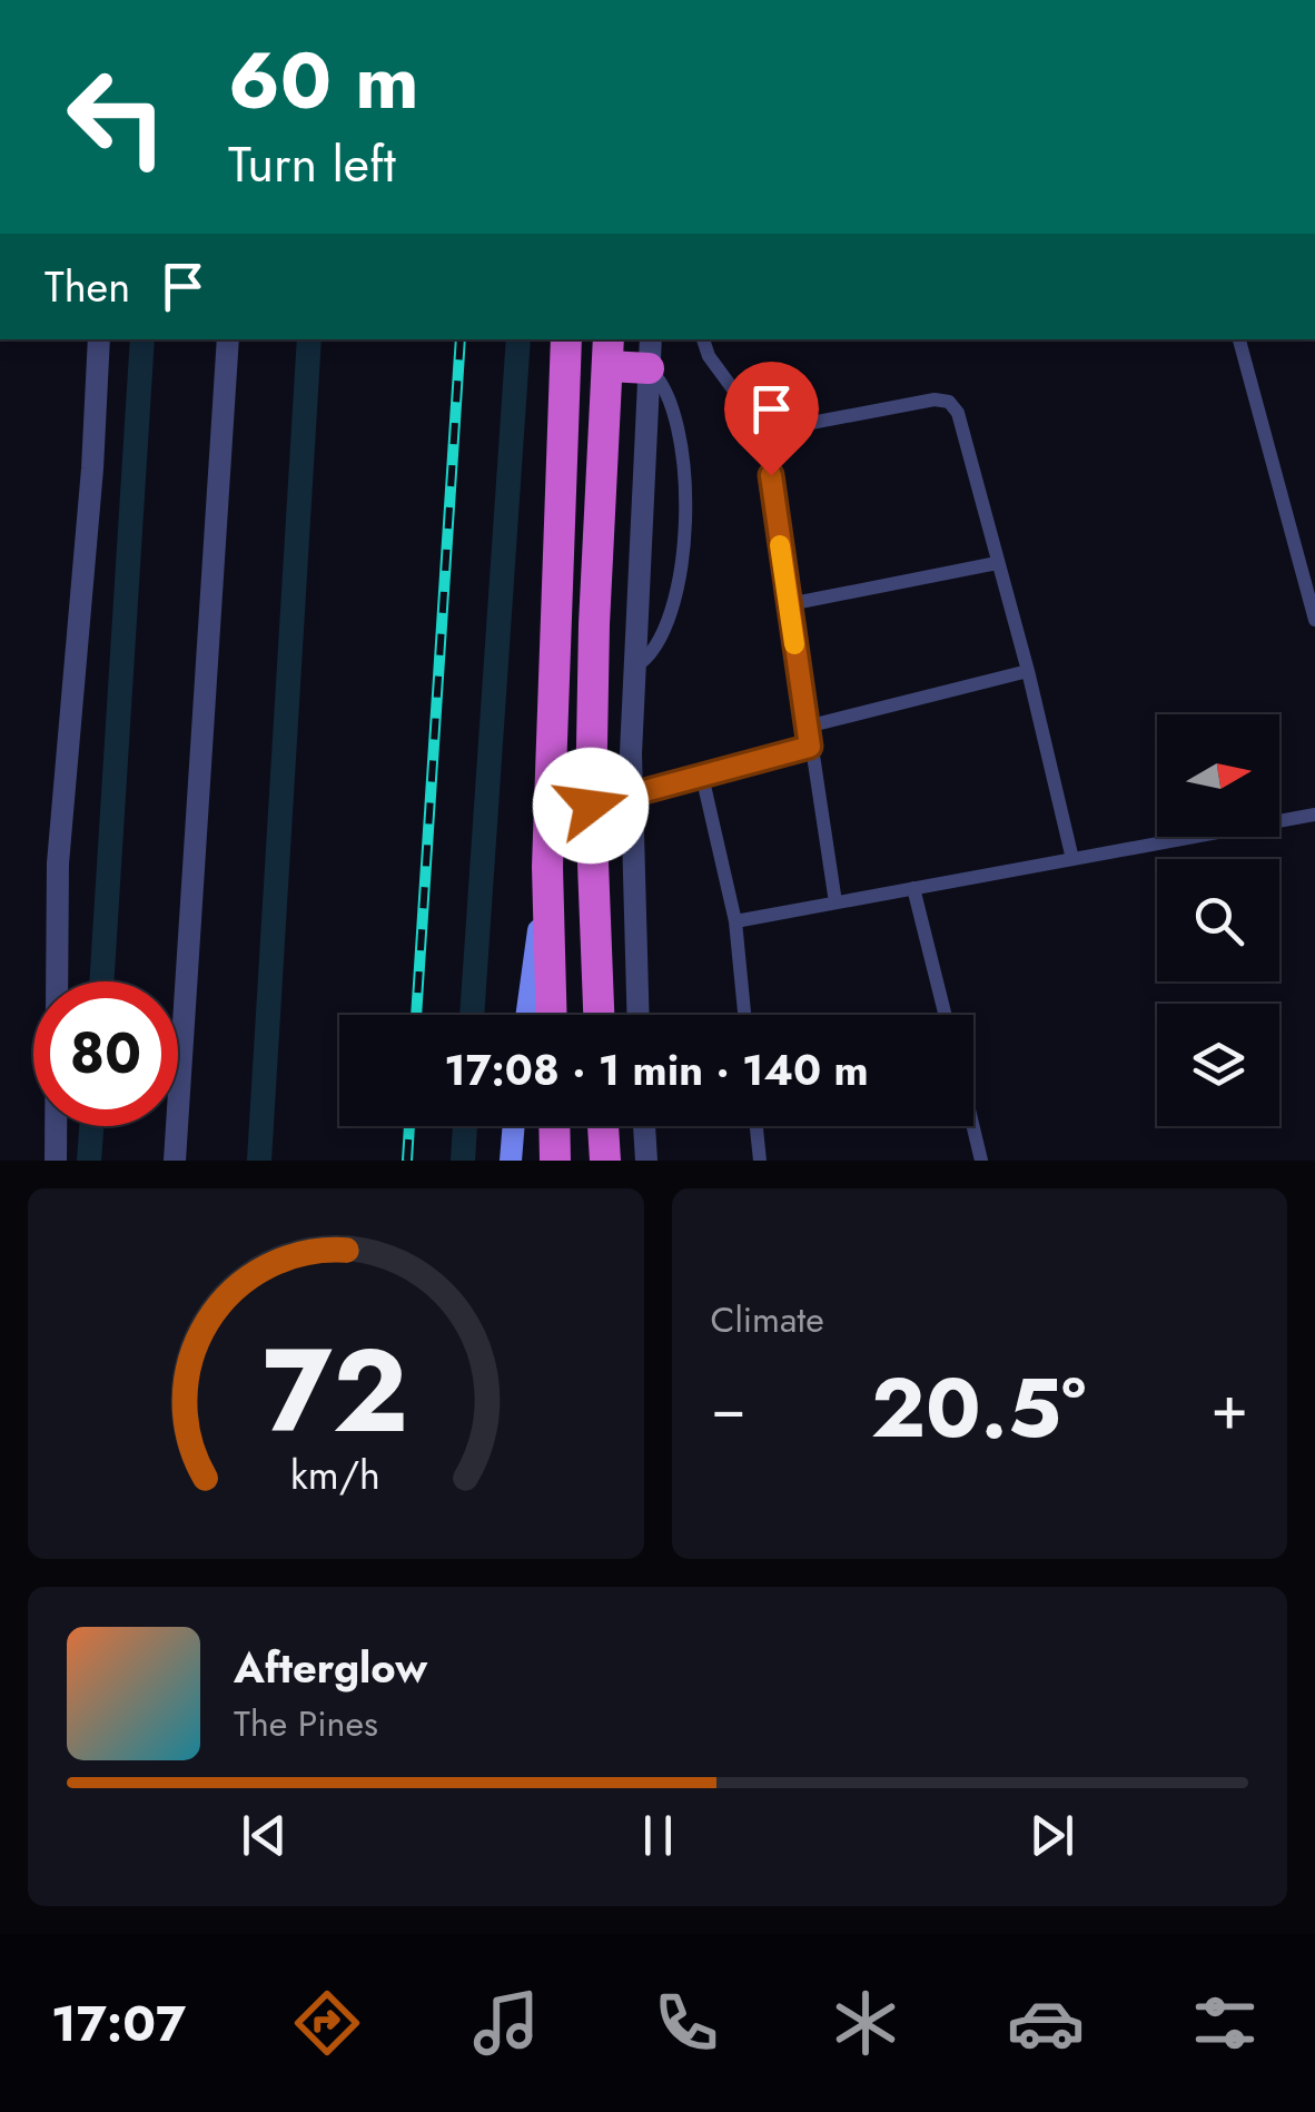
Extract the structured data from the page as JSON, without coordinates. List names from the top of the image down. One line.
{"north":"right","page":{"turn":["60 m","Turn left"],"then":"Then","limit":"80","trip":"17:08 · 1 min · 140 m","tile":"Climate","heat":["−","20.5°","+"],"song":["Afterglow","The Pines"],"tabs":"17:07","gauge":["72","km/h"]}}
